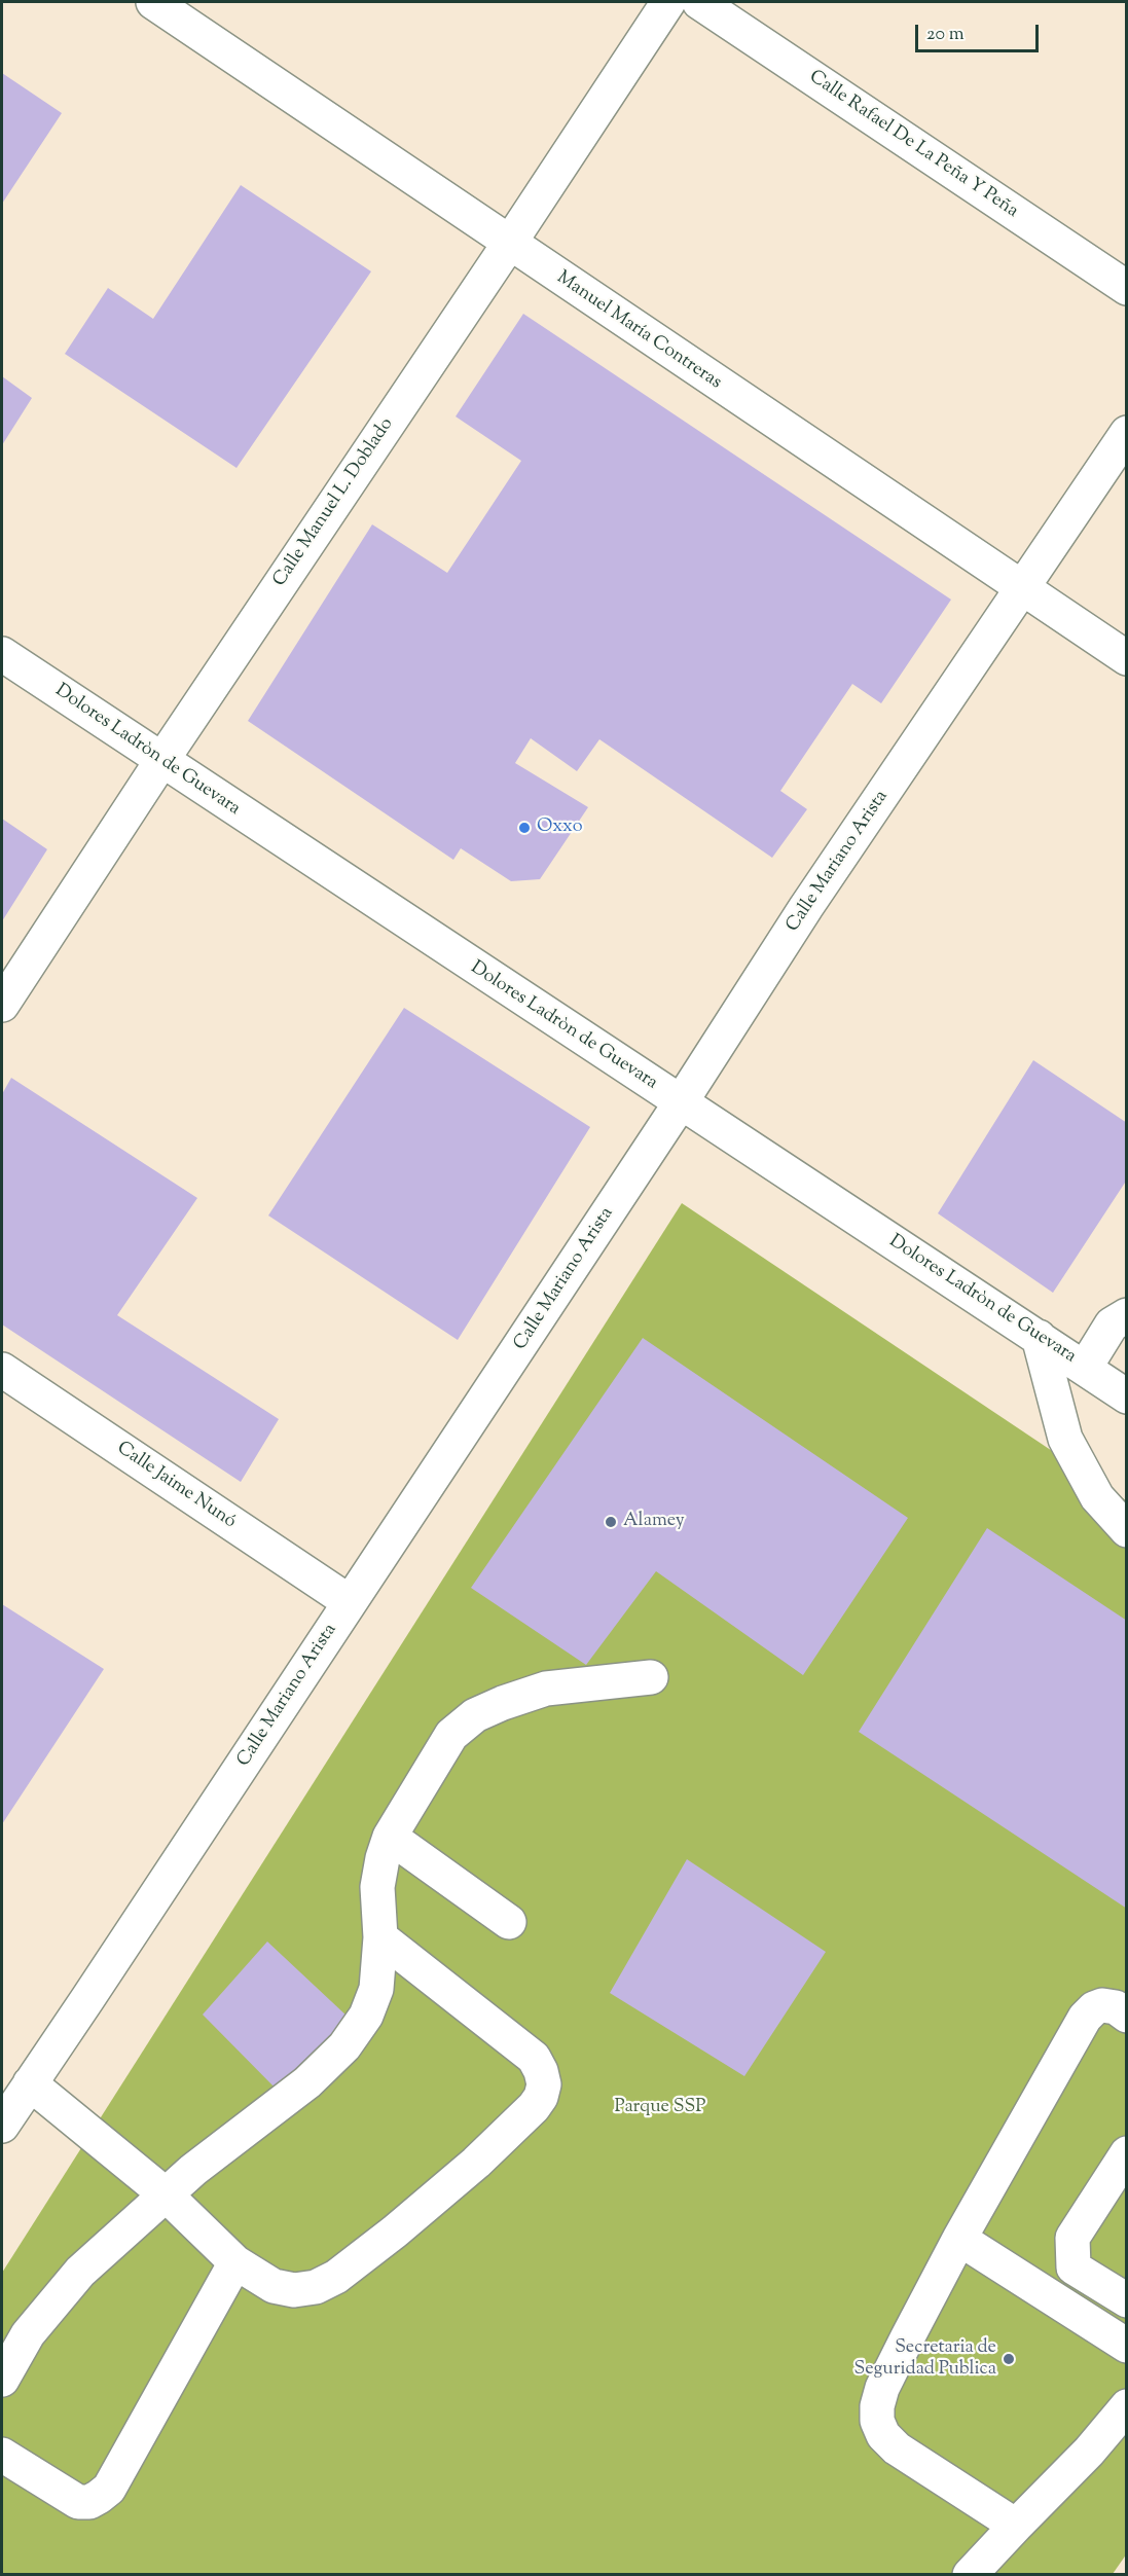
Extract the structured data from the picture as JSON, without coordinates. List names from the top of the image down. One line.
{"streets":{"street":["Calle Rafael De La Peña Y Peña","Manuel María Contreras","Calle Manuel L. Doblado","Dolores Ladròn de Guevara","Calle Mariano Arista","Calle Jaime Nunó"]},"crossings":[["Manuel María Contreras","Calle Manuel L. Doblado"],["Manuel María Contreras","Calle Mariano Arista"],["Calle Manuel L. Doblado","Dolores Ladròn de Guevara"],["Dolores Ladròn de Guevara","Calle Mariano Arista"],["Calle Mariano Arista","Calle Jaime Nunó"]],"parks":["Parque SSP"],"places":["Oxxo","Alamey","Secretaria de Seguridad Publica"],"scale_bar":"20 m"}
